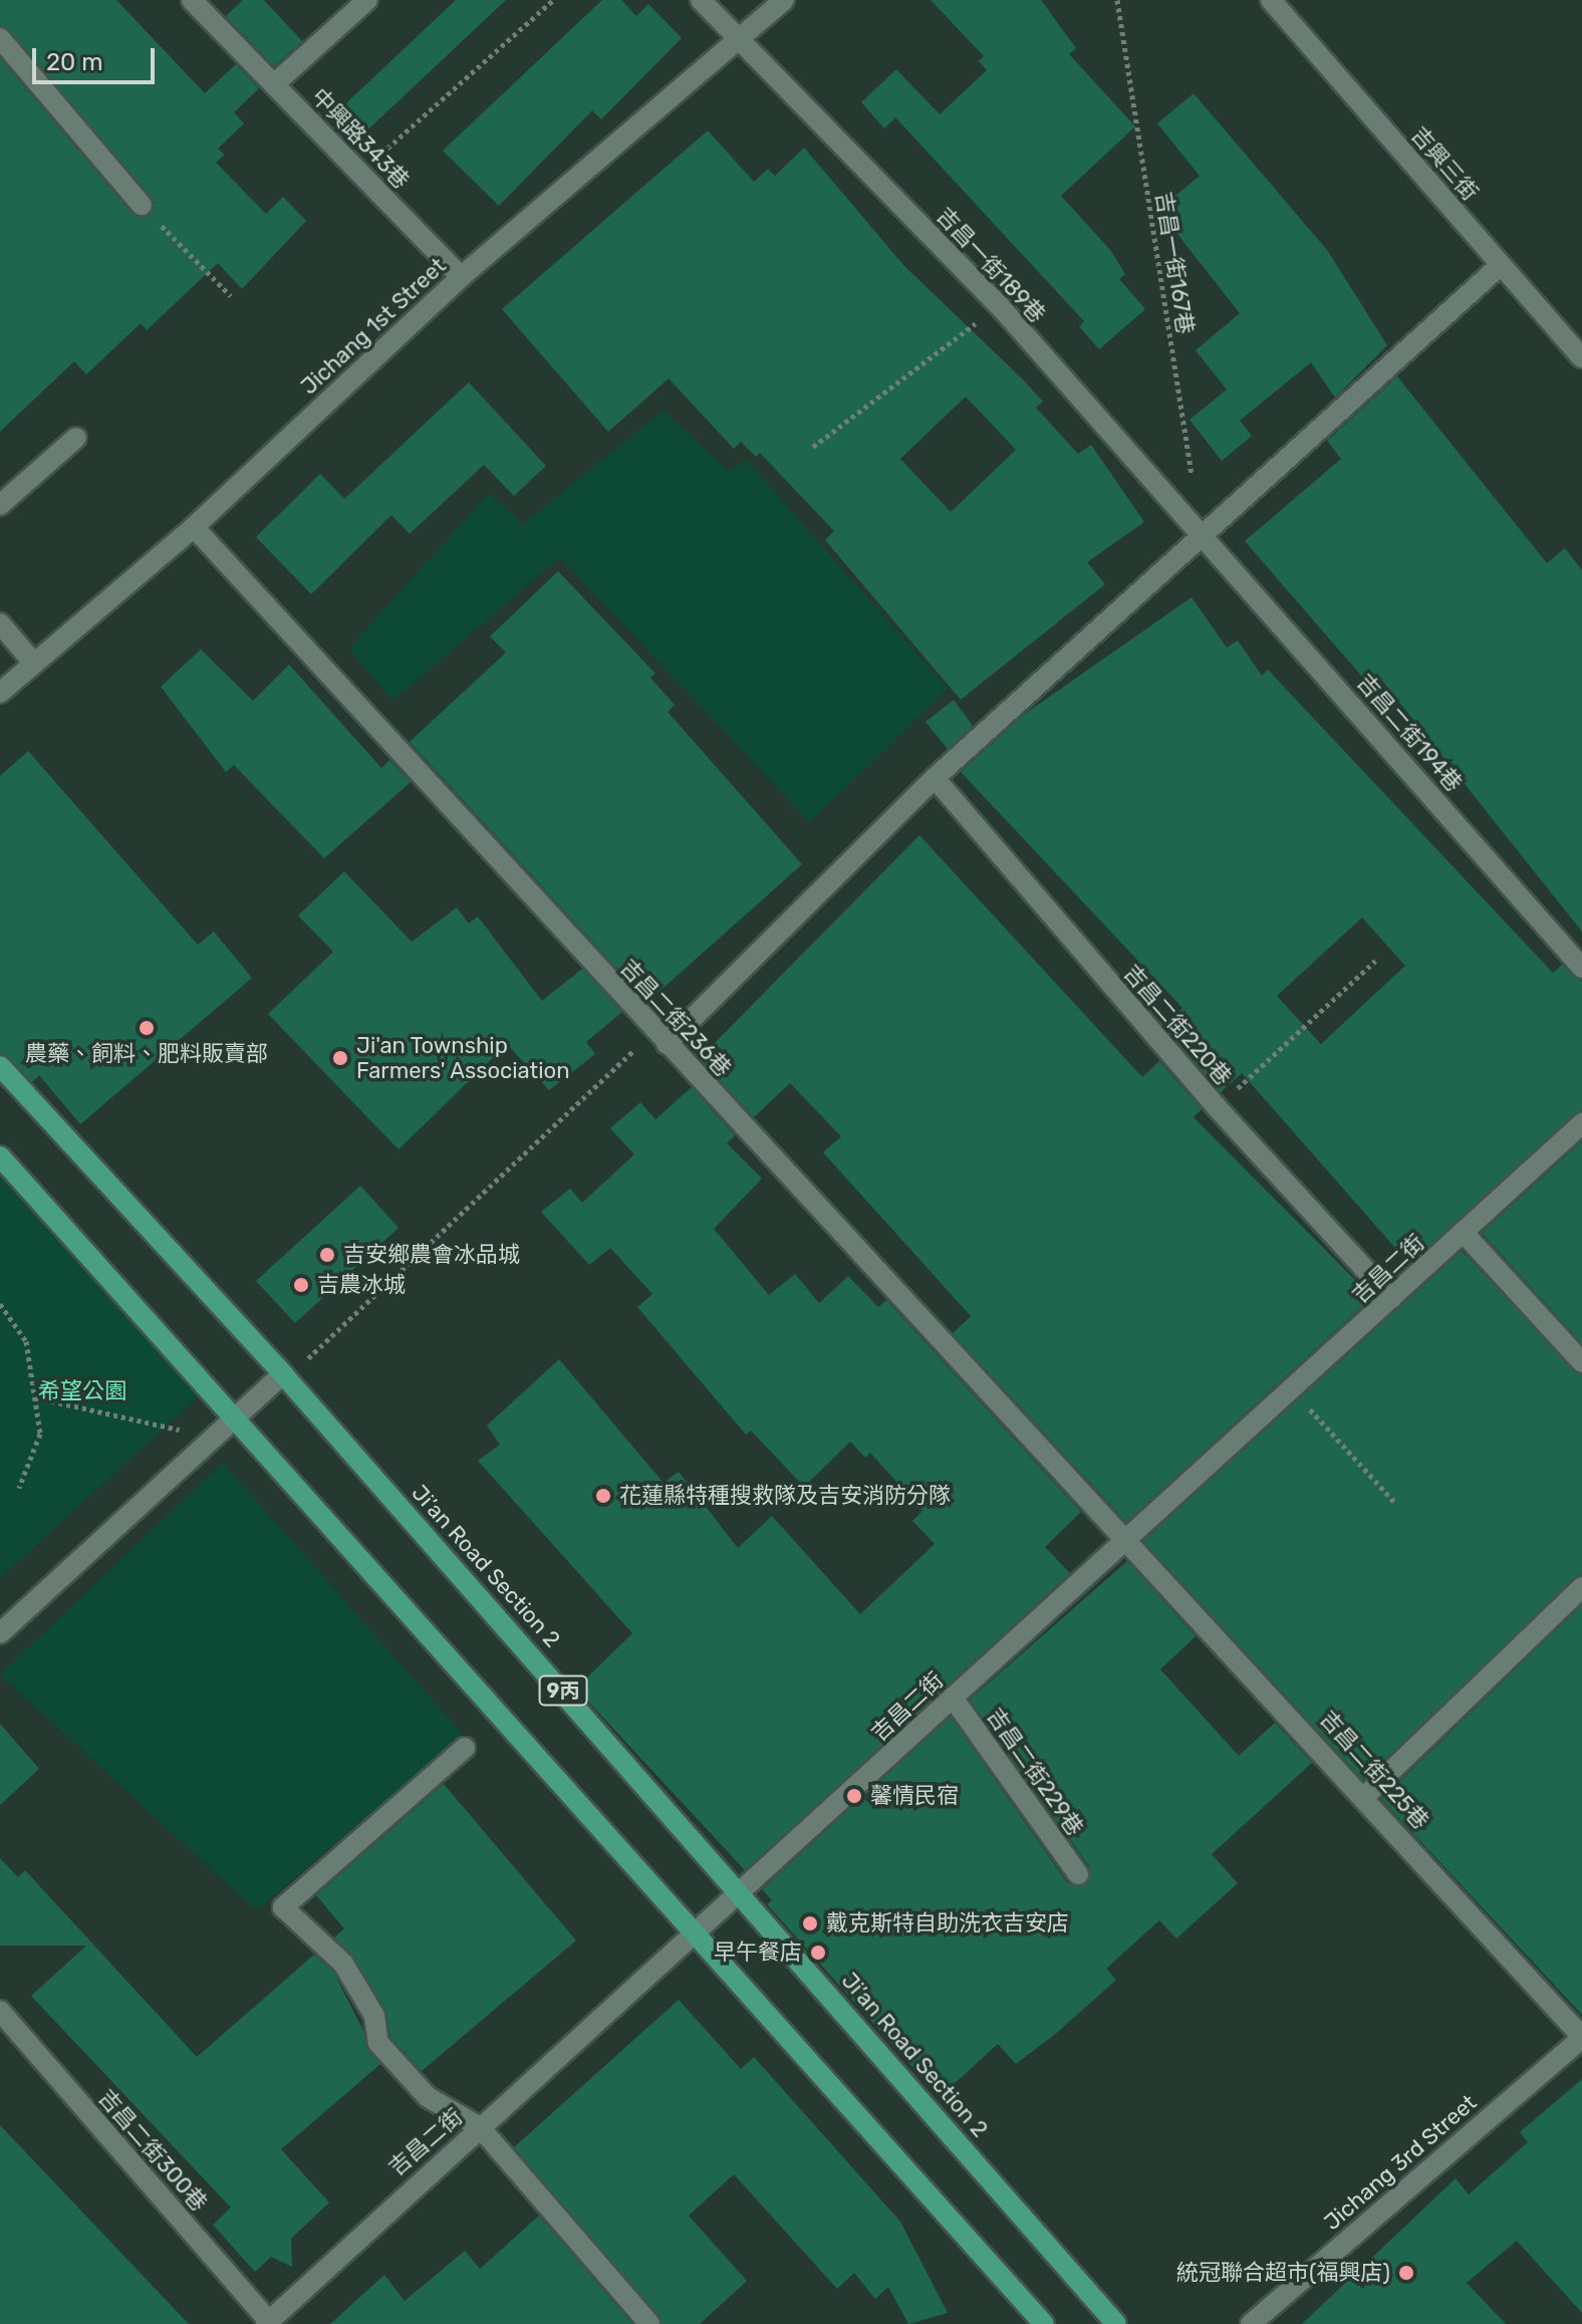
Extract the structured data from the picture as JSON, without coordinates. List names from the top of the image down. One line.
{"streets":{"main road":["Ji’an Road Section 2","9丙"],"street":["中興路343巷","吉興三街","吉昌一街189巷","Jichang 1st Street","吉昌二街194巷","吉昌二街236巷","吉昌二街220巷","吉昌二街","吉昌二街225巷","吉昌二街229巷","吉昌二街300巷","Jichang 3rd Street"],"path":["吉昌一街167巷"]},"crossings":[["中興路343巷","Jichang 1st Street"],["吉昌一街167巷","吉昌一街189巷"],["吉昌一街167巷","吉昌二街194巷"],["吉昌一街189巷","Jichang 1st Street"],["吉昌一街189巷","吉昌二街194巷"],["Jichang 1st Street","吉昌二街236巷"],["吉昌二街236巷","吉昌二街"],["吉昌二街236巷","吉昌二街225巷"],["吉昌二街220巷","吉昌二街"],["吉昌二街","Ji’an Road Section 2"],["吉昌二街","吉昌二街225巷"],["吉昌二街","吉昌二街229巷"],["吉昌二街","吉昌二街300巷"],["吉昌二街225巷","Jichang 3rd Street"]],"parks":["希望公園"],"places":["農藥、飼料、肥料販賣部","Ji'an Township Farmers' Association","吉安鄉農會冰品城","吉農冰城","花蓮縣特種搜救隊及吉安消防分隊","馨情民宿","戴克斯特自助洗衣吉安店","早午餐店","統冠聯合超市(福興店)"],"scale_bar":"20 m"}
